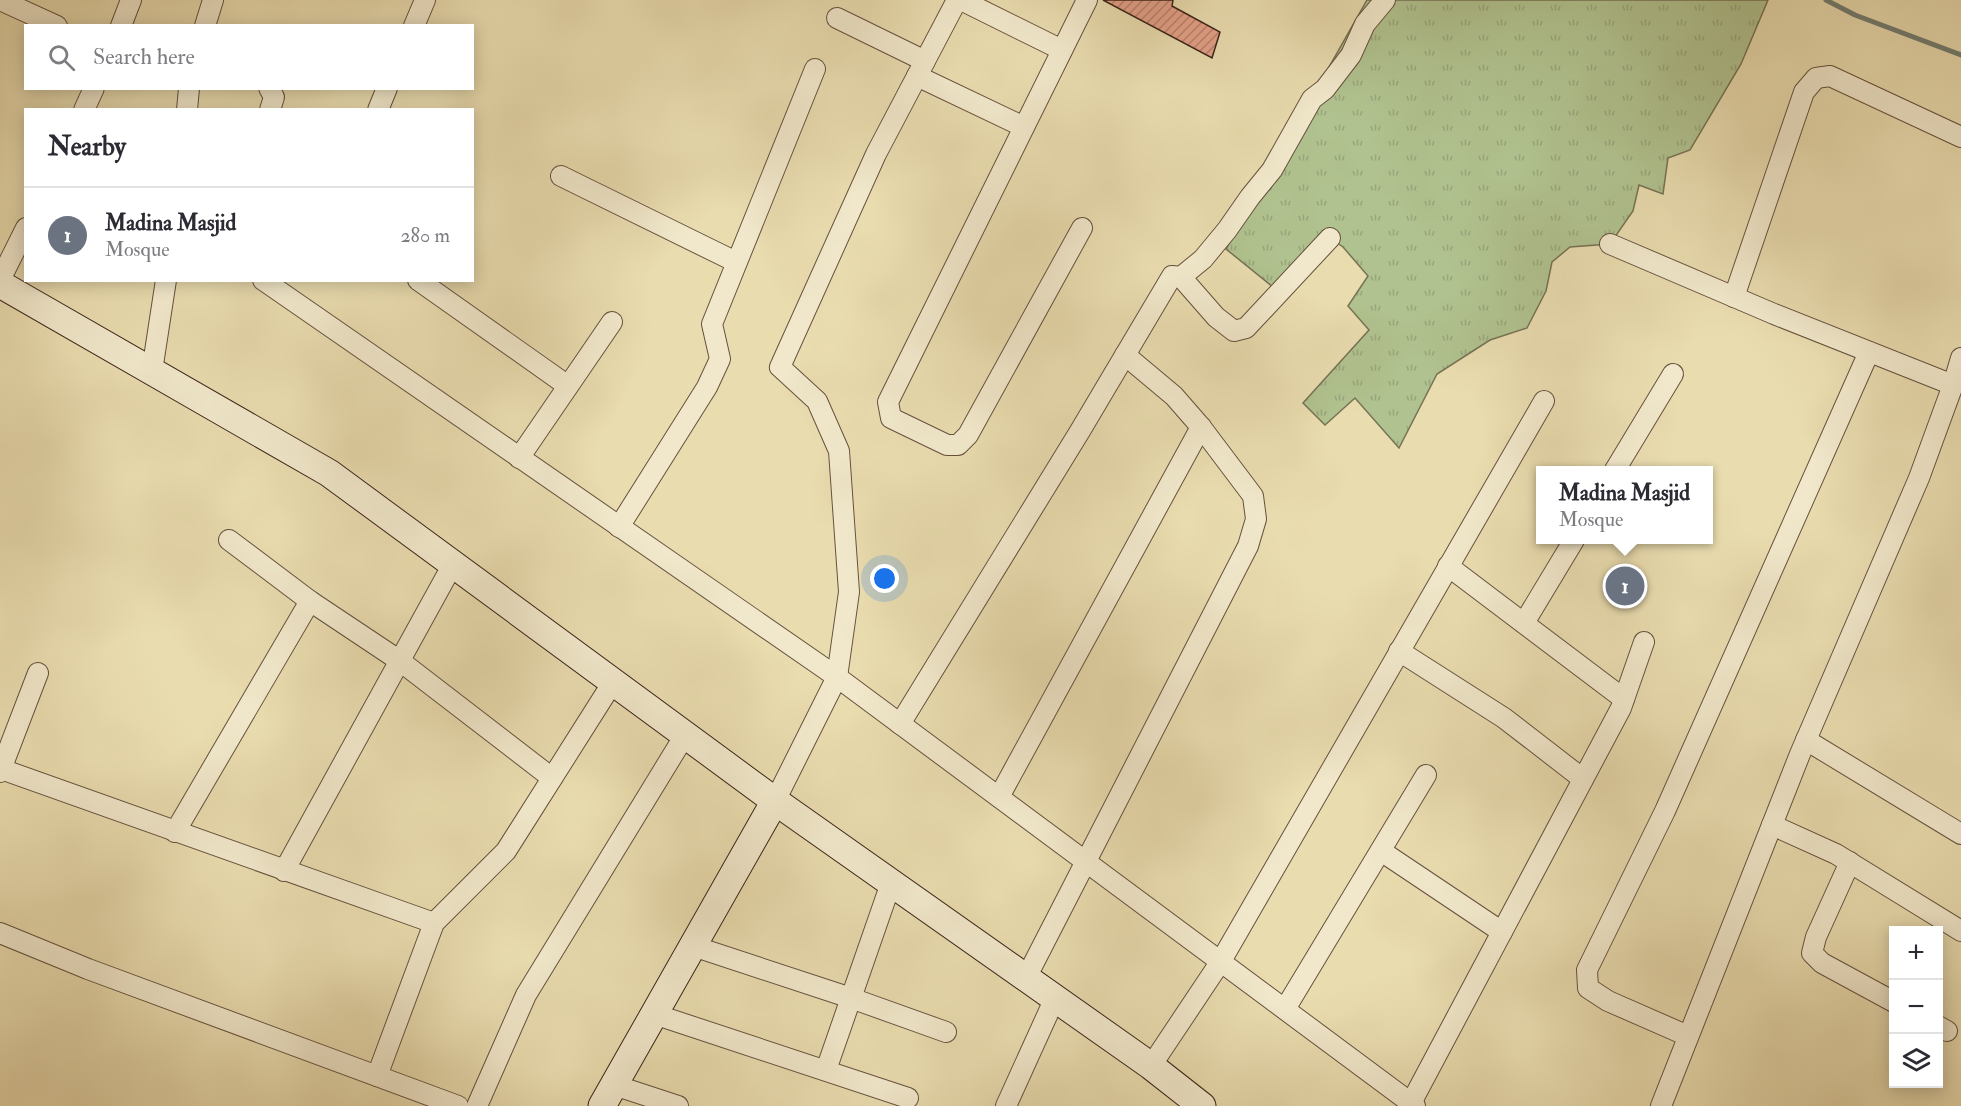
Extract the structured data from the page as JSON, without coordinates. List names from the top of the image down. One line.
{"page":{"search":"Search here","heading":"Nearby","list":[{"mark":"1","name":"Madina Masjid","note":"Mosque","value":"280 m"}],"popup":["Madina Masjid","Mosque"],"pins":"1","map_buttons":["+","−"]}}
